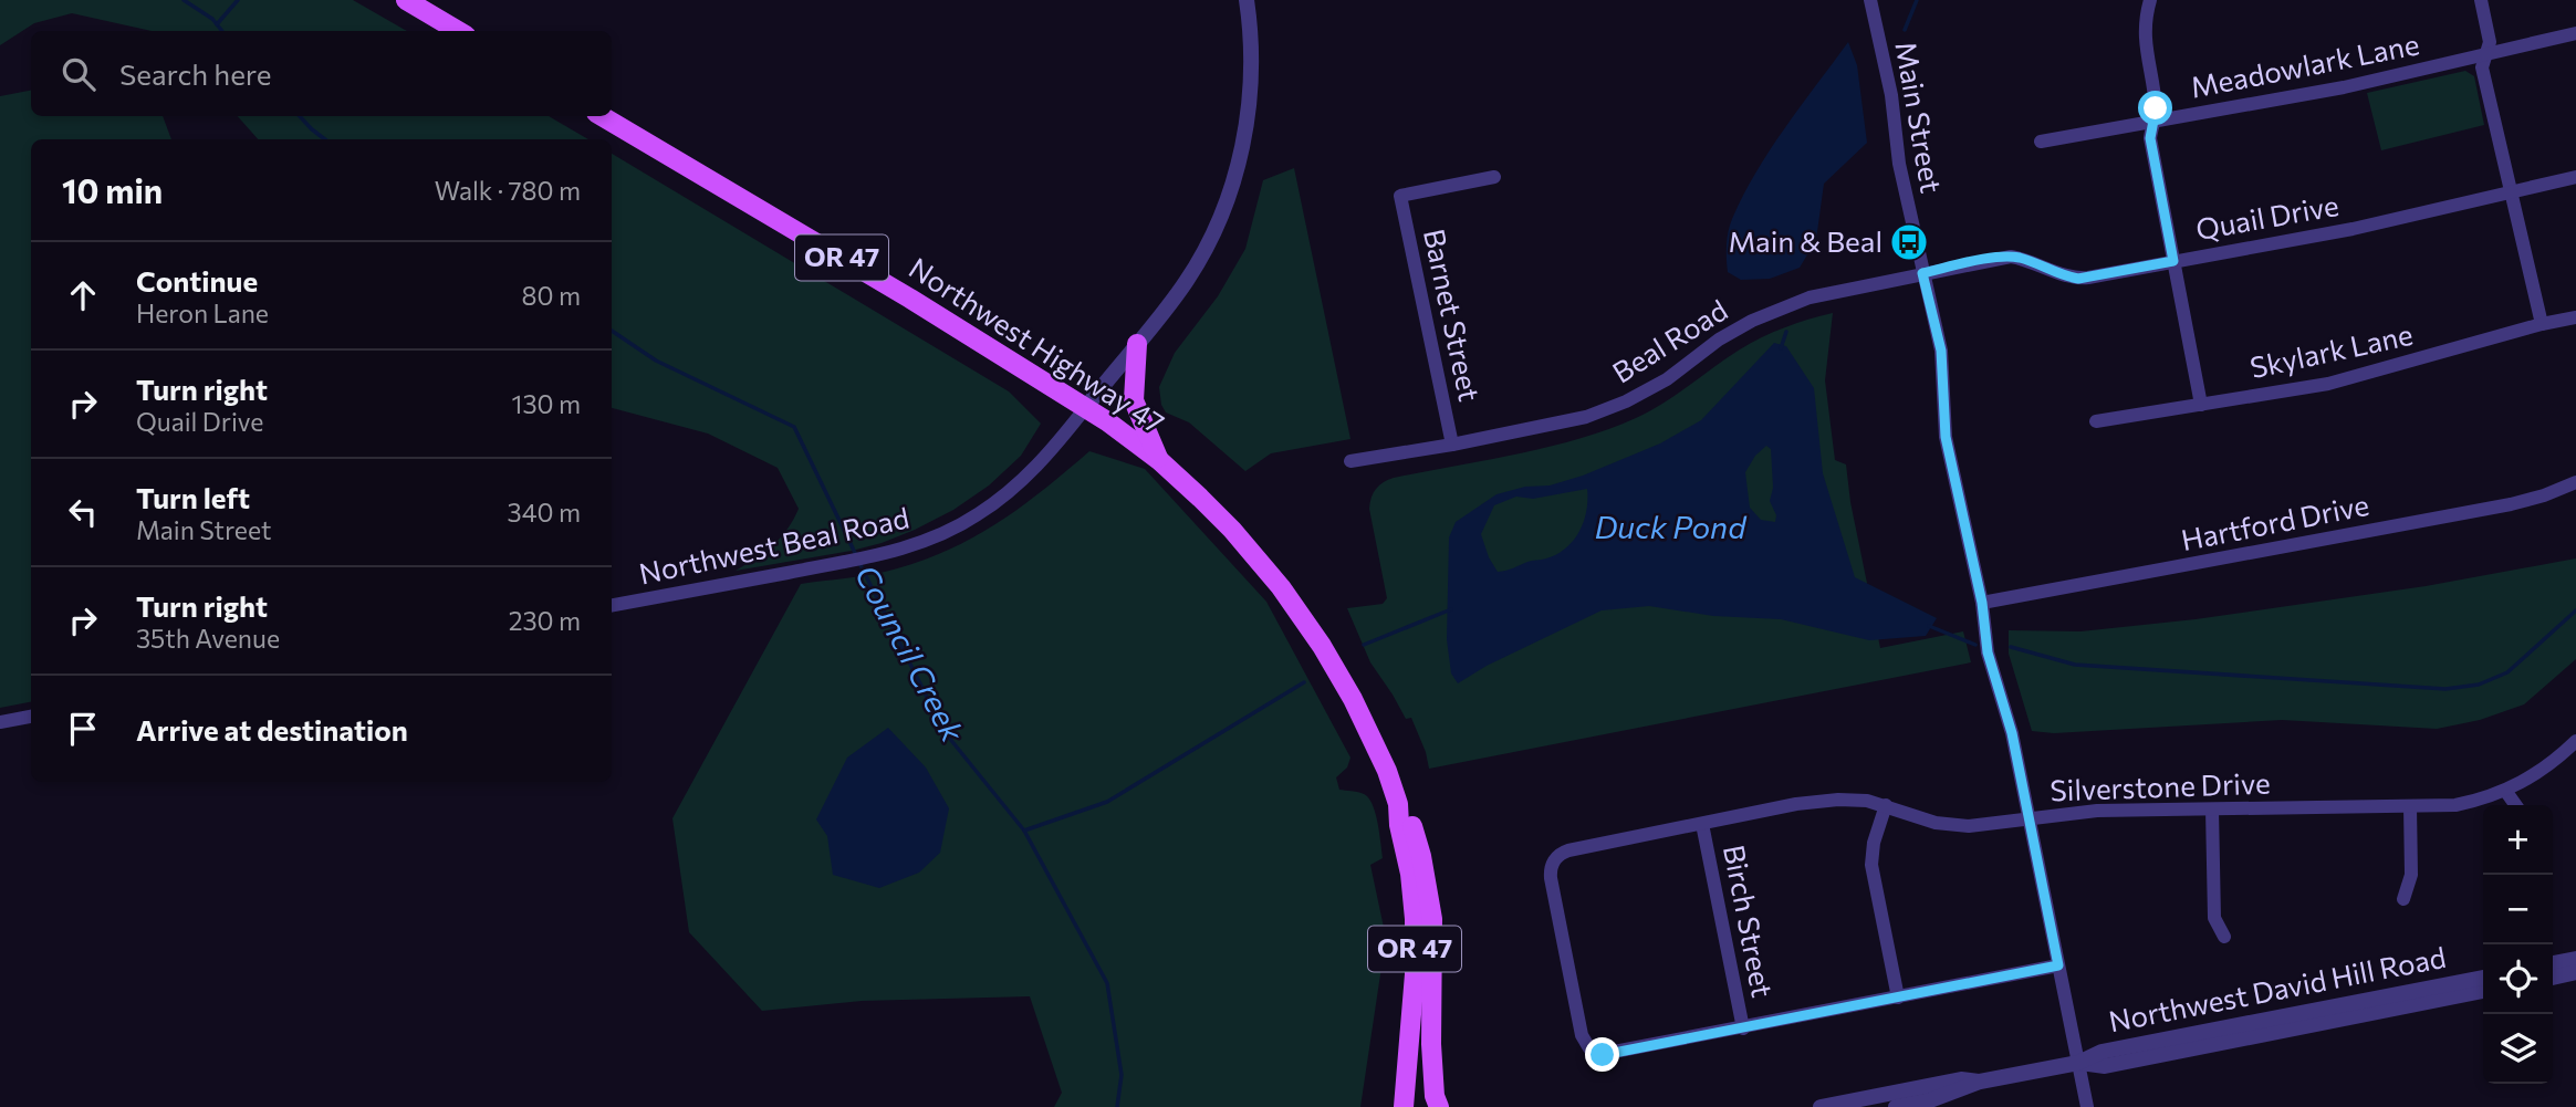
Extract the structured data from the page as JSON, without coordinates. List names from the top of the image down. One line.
{"streets":{"main road":["OR 47","Northwest Highway 47"],"street":["Meadowlark Lane","Main Street","Quail Drive","Barnet Street","Beal Road","Skylark Lane","Hartford Drive","Northwest Beal Road","Silverstone Drive","Birch Street","Northwest David Hill Road"]},"crossings":[["Main Street","Quail Drive"],["Main Street","Beal Road"],["Main Street","Hartford Drive"],["Main Street","Silverstone Drive"],["Main Street","Northwest David Hill Road"],["Quail Drive","Beal Road"],["Barnet Street","Beal Road"],["Northwest Highway 47","Northwest Beal Road"],["Silverstone Drive","Birch Street"]],"water":["Duck Pond","Council Creek"],"places":{"bus stop":["Main & Beal"]},"page":{"search":"Search here","heading":["10 min","Walk · 780 m"],"list":[["Continue","Heron Lane","80 m"],["Turn right","Quail Drive","130 m"],["Turn left","Main Street","340 m"],["Turn right","35th Avenue","230 m"],"Arrive at destination"],"map_buttons":["+","−"]}}
